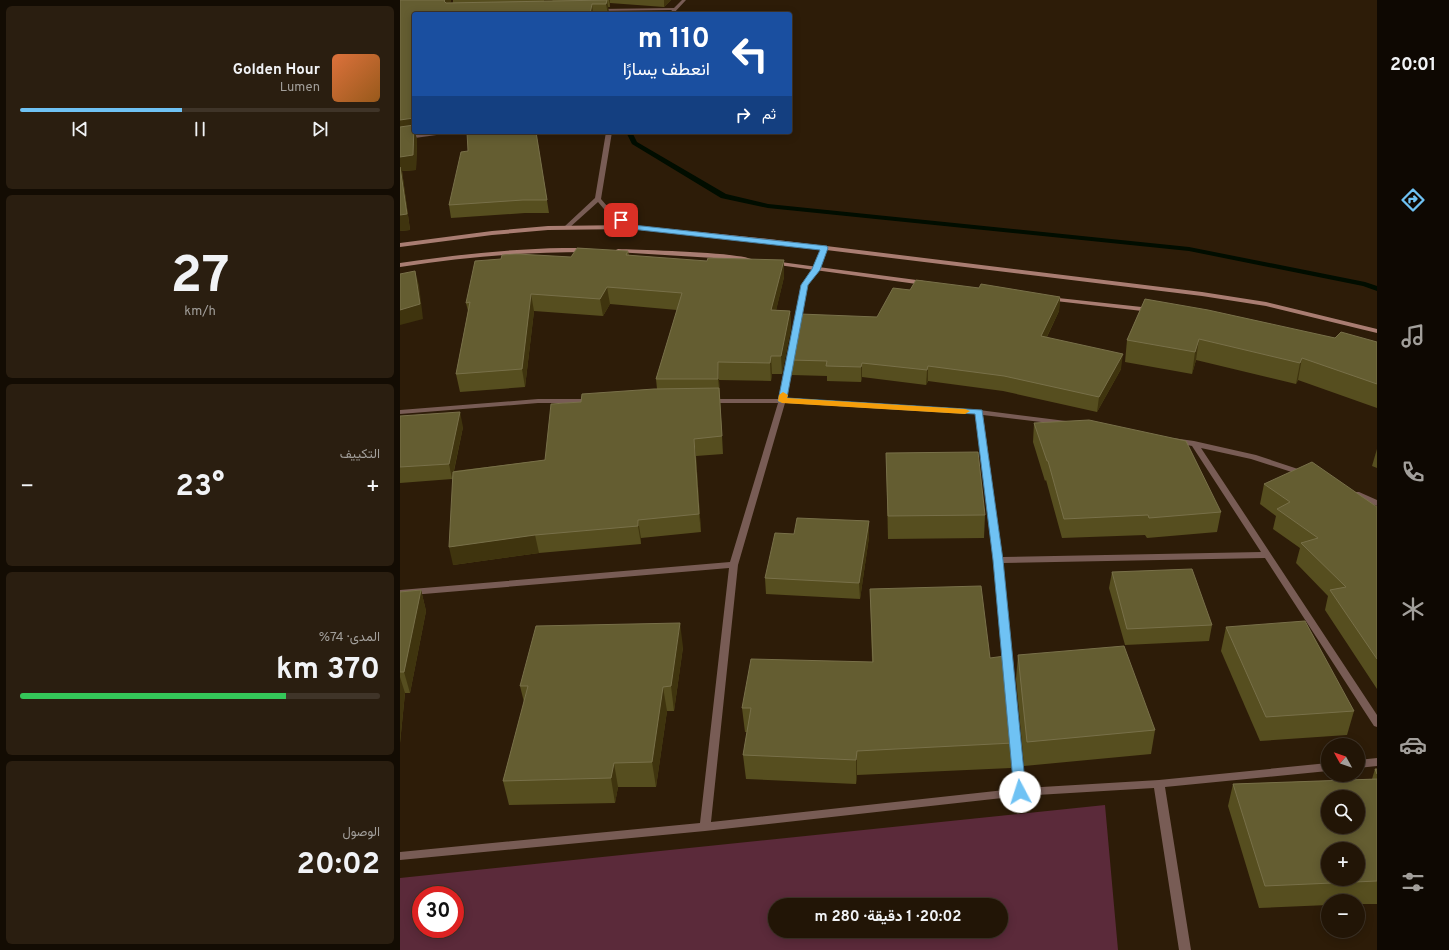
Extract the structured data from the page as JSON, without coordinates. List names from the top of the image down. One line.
{"north":"top left","page":{"tabs":"20:01","turn":["110 m","انعطف يسارًا"],"song":["Golden Hour","Lumen"],"then":"ثم","tile":[["27","km/h"],"التكييف",["المدى · 74%","370 km"],["الوصول","20:02"]],"heat":["−","23°","+"],"map_buttons":["+","−"],"limit":"30","trip":"20:02 · 1 دقيقة · 280 m"}}
